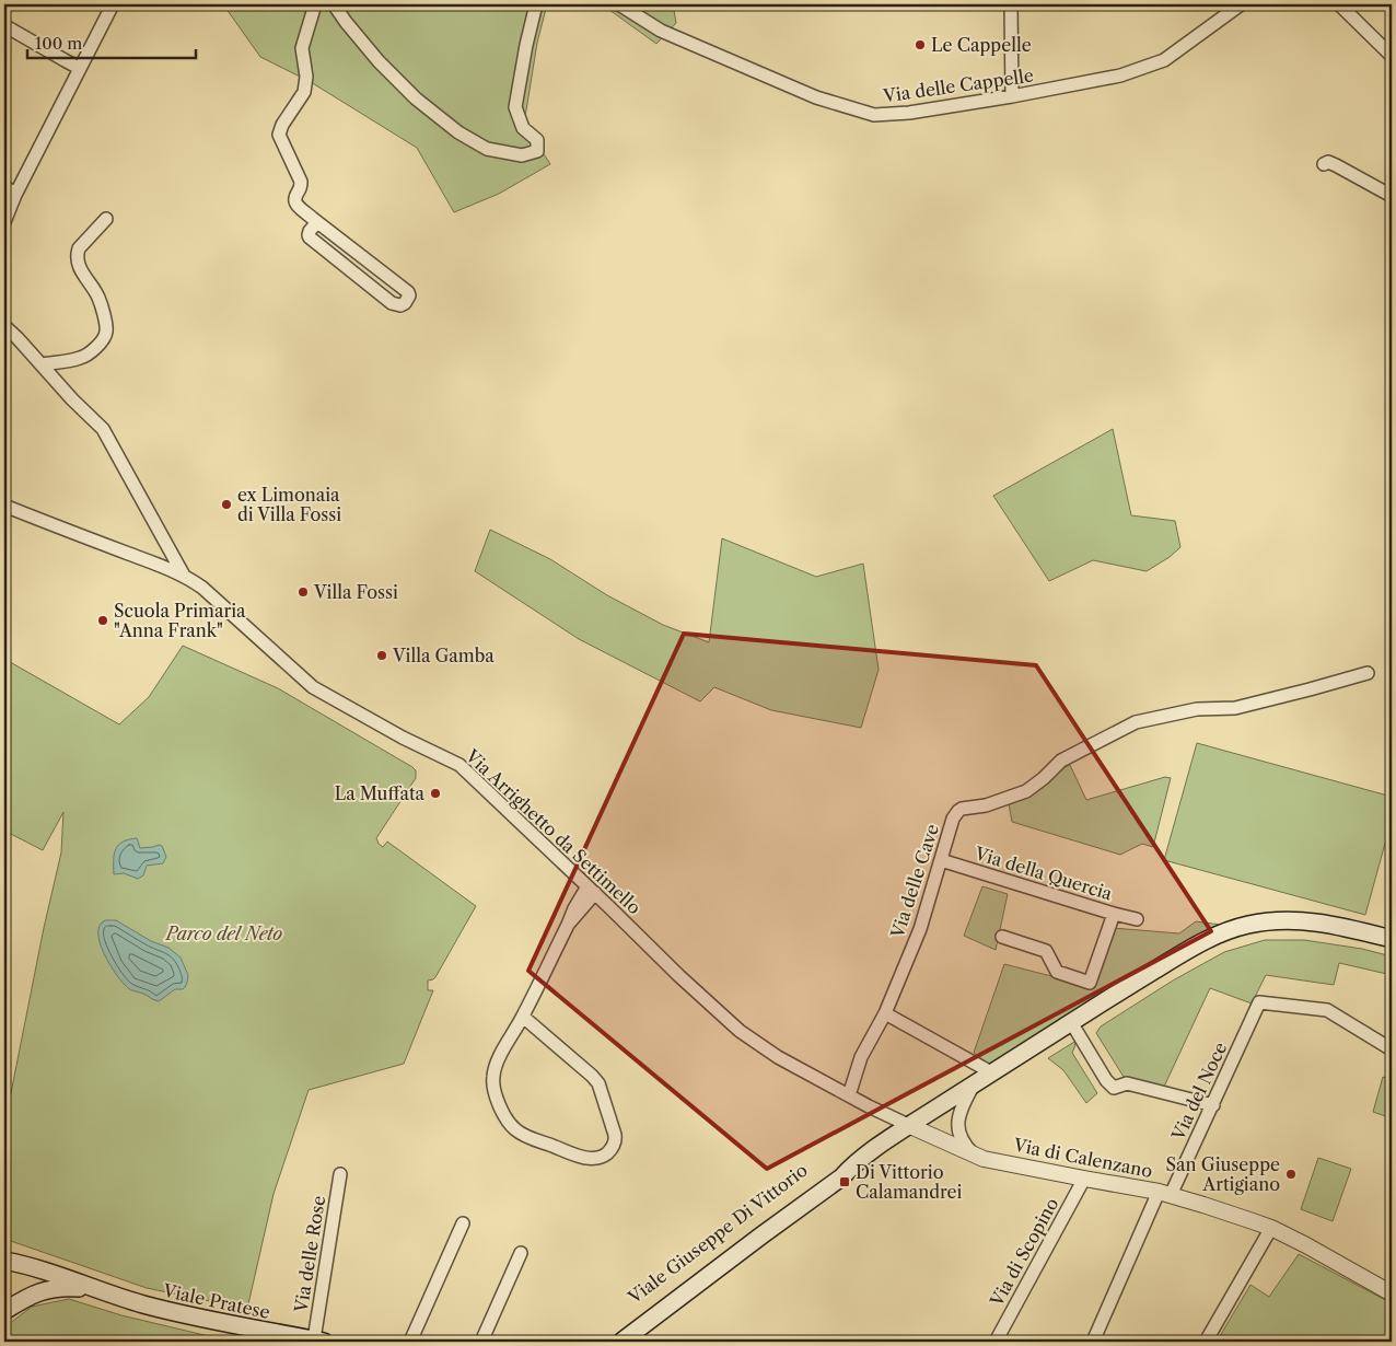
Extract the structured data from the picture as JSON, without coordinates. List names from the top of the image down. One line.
{"streets":{"main road":["Viale Giuseppe Di Vittorio","Viale Pratese"],"street":["Via delle Cappelle","Via Arrighetto da Settimello","Via della Quercia","Via delle Cave","Via del Noce","Via di Calenzano","Via di Scopino","Via delle Rose"]},"crossings":[["Via Arrighetto da Settimello","Via delle Cave"],["Via Arrighetto da Settimello","Via di Calenzano"],["Via Arrighetto da Settimello","Viale Giuseppe Di Vittorio"],["Via della Quercia","Via delle Cave"],["Via del Noce","Via di Calenzano"],["Via di Calenzano","Viale Giuseppe Di Vittorio"],["Via di Calenzano","Via di Scopino"],["Via delle Rose","Viale Pratese"]],"parks":["Parco del Neto"],"places":{"other":["Le Cappelle","ex Limonaia di Villa Fossi","Villa Fossi","Scuola Primaria \"Anna Frank\"","Villa Gamba","La Muffata","San Giuseppe Artigiano"],"transit":["Di Vittorio Calamandrei"]},"scale_bar":"100 m"}
